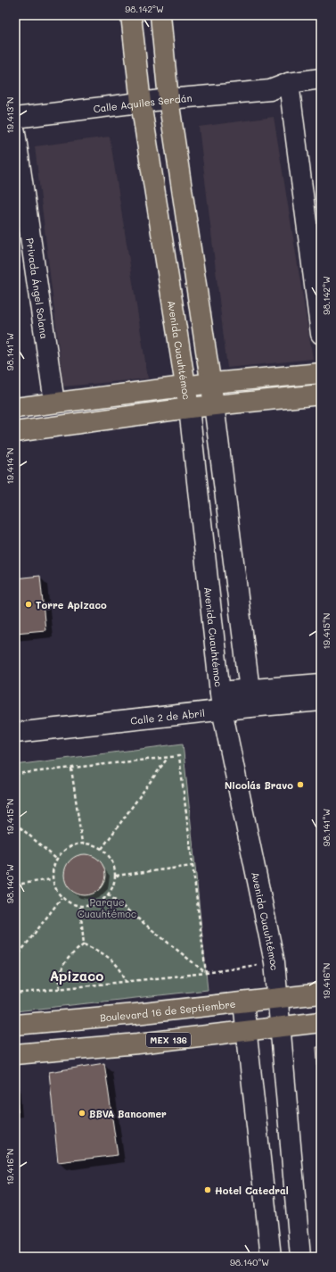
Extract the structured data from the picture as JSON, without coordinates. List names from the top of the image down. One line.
{"streets":{"main road":["Avenida Cuauhtémoc","Boulevard 16 de Septiembre","MEX 136"],"street":["Calle Aquiles Serdán","Privada Ángel Solana","Calle 2 de Abril"]},"crossings":[["Calle Aquiles Serdán","Avenida Cuauhtémoc"],["Avenida Cuauhtémoc","Calle 2 de Abril"],["Avenida Cuauhtémoc","Boulevard 16 de Septiembre"],["Avenida Cuauhtémoc","MEX 136"]],"districts":["Apizaco"],"parks":["Parque Cuauhtémoc"],"places":["Torre Apizaco","Nicolás Bravo","BBVA Bancomer","Hotel Catedral"],"coordinates":["98.142°W","19.413°N","98.141°W","19.414°N","19.415°N","98.140°W","19.416°N"]}
